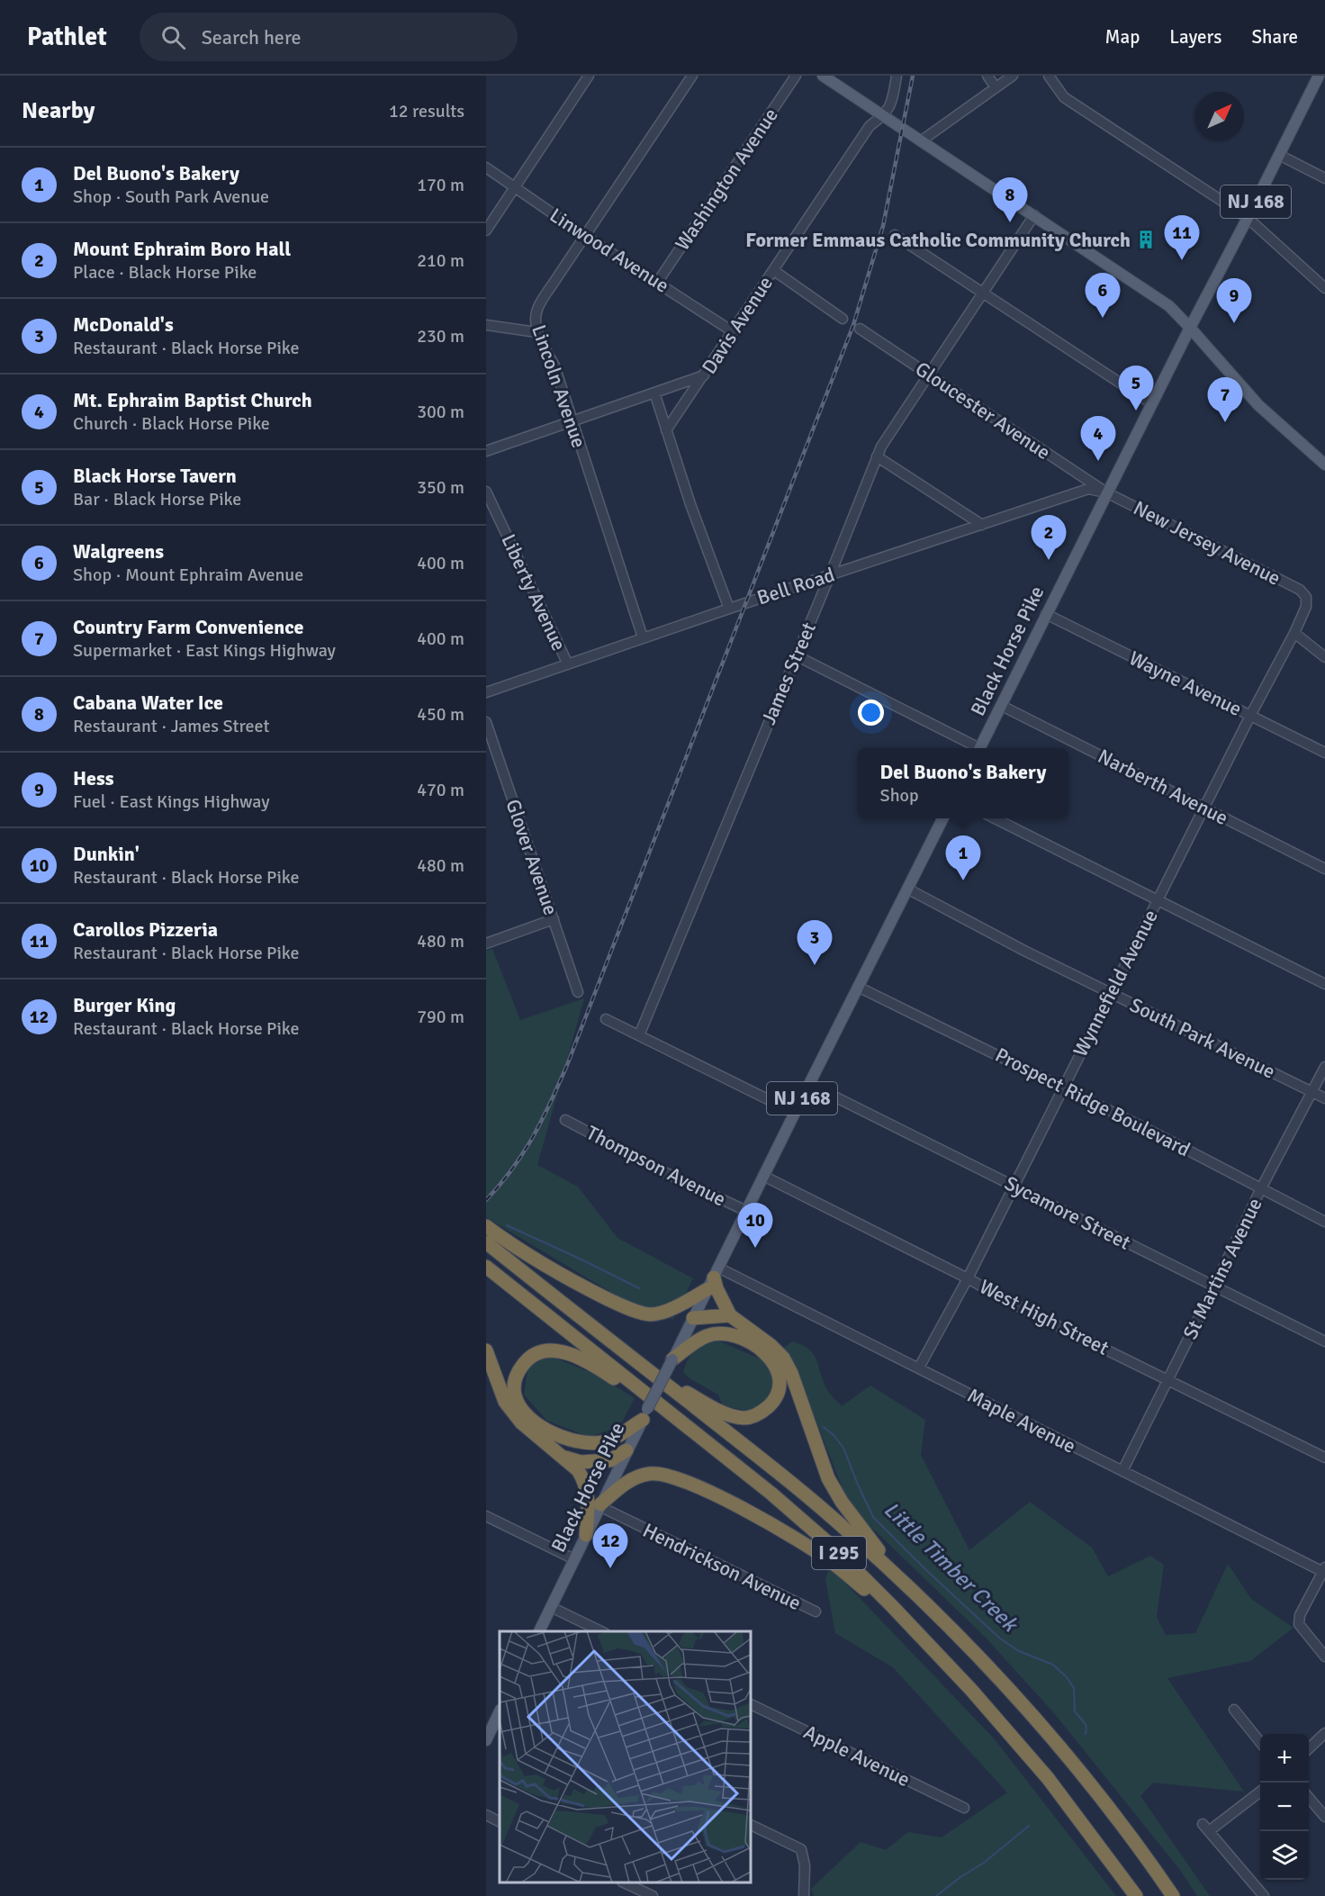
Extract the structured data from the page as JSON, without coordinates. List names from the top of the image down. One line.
{"streets":{"highway":["I 295"],"main road":["NJ 168","Black Horse Pike"],"street":["Washington Avenue","Linwood Avenue","Davis Avenue","Lincoln Avenue","Gloucester Avenue","New Jersey Avenue","Bell Road","Liberty Avenue","James Street","Wayne Avenue","Narberth Avenue","Glover Avenue","Wynnefield Avenue","South Park Avenue","Prospect Ridge Boulevard","Thompson Avenue","Sycamore Street","St Martins Avenue","West High Street","Maple Avenue","Hendrickson Avenue","Apple Avenue"]},"crossings":[["Washington Avenue","Linwood Avenue"],["NJ 168","Black Horse Pike"],["NJ 168","South Park Avenue"],["NJ 168","Prospect Ridge Boulevard"],["NJ 168","Thompson Avenue"],["NJ 168","Sycamore Street"],["NJ 168","West High Street"],["NJ 168","Maple Avenue"],["Linwood Avenue","Davis Avenue"],["Linwood Avenue","Lincoln Avenue"],["Lincoln Avenue","Bell Road"],["Gloucester Avenue","New Jersey Avenue"],["Gloucester Avenue","Bell Road"],["Gloucester Avenue","Black Horse Pike"],["Gloucester Avenue","James Street"],["New Jersey Avenue","Bell Road"],["New Jersey Avenue","Black Horse Pike"],["New Jersey Avenue","Wynnefield Avenue"],["Bell Road","Liberty Avenue"],["Bell Road","Black Horse Pike"],["Bell Road","James Street"],["Black Horse Pike","Wayne Avenue"],["Black Horse Pike","Narberth Avenue"],["Black Horse Pike","Hendrickson Avenue"],["Wayne Avenue","Wynnefield Avenue"],["Narberth Avenue","Wynnefield Avenue"],["Wynnefield Avenue","South Park Avenue"],["Wynnefield Avenue","Prospect Ridge Boulevard"],["Wynnefield Avenue","Sycamore Street"],["Wynnefield Avenue","West High Street"],["Wynnefield Avenue","Maple Avenue"],["South Park Avenue","St Martins Avenue"],["Prospect Ridge Boulevard","St Martins Avenue"],["Sycamore Street","St Martins Avenue"],["St Martins Avenue","West High Street"],["St Martins Avenue","Maple Avenue"]],"water":["Little Timber Creek"],"places":{"building":["Former Emmaus Catholic Community Church"]},"north":"top right","page":{"header":"Pathlet","search":"Search here","nav":["Map","Layers","Share"],"heading":["Nearby","12 results"],"list":[{"mark":"1","name":"Del Buono's Bakery","note":"Shop · South Park Avenue","value":"170 m"},{"mark":"2","name":"Mount Ephraim Boro Hall","note":"Place · Black Horse Pike","value":"210 m"},{"mark":"3","name":"McDonald's","note":"Restaurant · Black Horse Pike","value":"230 m"},{"mark":"4","name":"Mt. Ephraim Baptist Church","note":"Church · Black Horse Pike","value":"300 m"},{"mark":"5","name":"Black Horse Tavern","note":"Bar · Black Horse Pike","value":"350 m"},{"mark":"6","name":"Walgreens","note":"Shop · Mount Ephraim Avenue","value":"400 m"},{"mark":"7","name":"Country Farm Convenience","note":"Supermarket · East Kings Highway","value":"400 m"},{"mark":"8","name":"Cabana Water Ice","note":"Restaurant · James Street","value":"450 m"},{"mark":"9","name":"Hess","note":"Fuel · East Kings Highway","value":"470 m"},{"mark":"10","name":"Dunkin'","note":"Restaurant · Black Horse Pike","value":"480 m"},{"mark":"11","name":"Carollos Pizzeria","note":"Restaurant · Black Horse Pike","value":"480 m"},{"mark":"12","name":"Burger King","note":"Restaurant · Black Horse Pike","value":"790 m"}],"pins":["8","11","6","9","5","7","4","2","1","3","10","12"],"popup":["Del Buono's Bakery","Shop"],"map_buttons":["+","−"]}}
